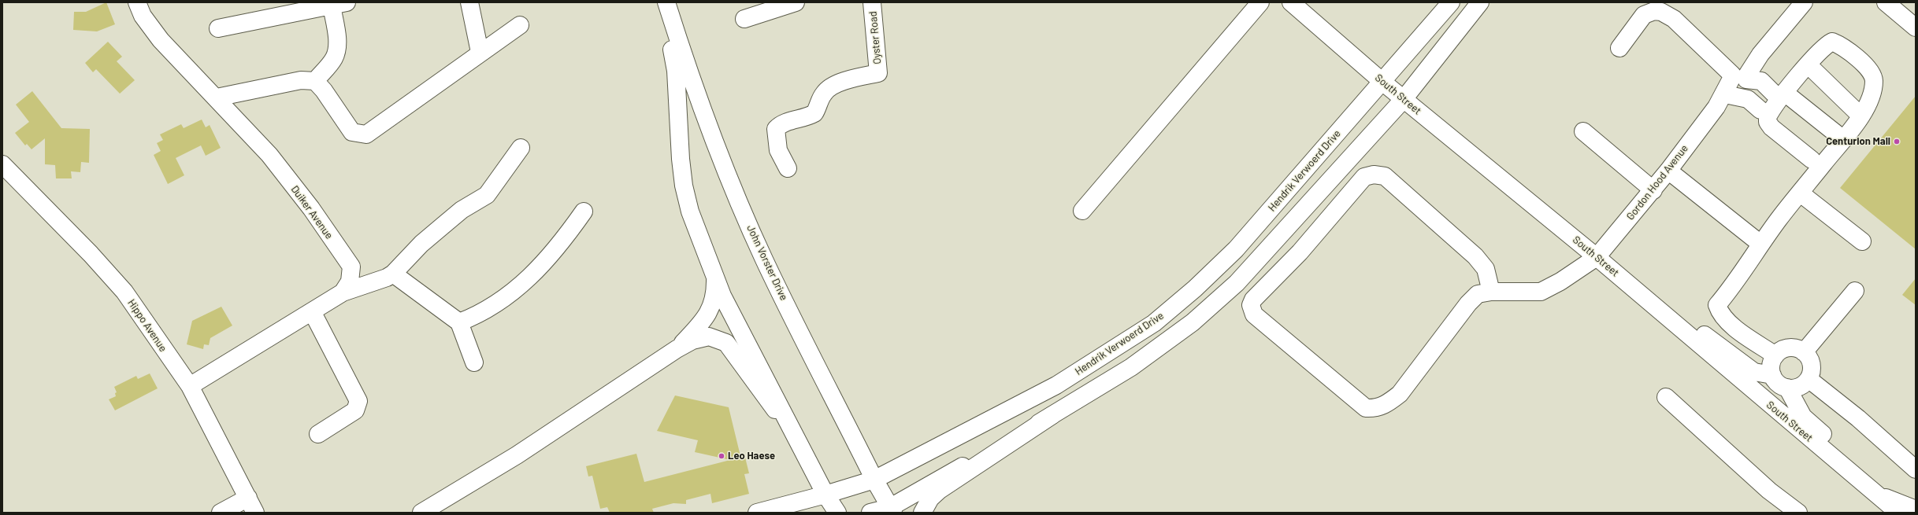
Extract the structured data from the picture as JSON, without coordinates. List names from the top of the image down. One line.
{"streets":{"street":["Oyster Road","South Street","Hendrik Verwoerd Drive","Gordon Hood Avenue","Duiker Avenue","John Vorster Drive","Hippo Avenue"]},"crossings":[["South Street","Hendrik Verwoerd Drive"],["South Street","Gordon Hood Avenue"],["Hendrik Verwoerd Drive","John Vorster Drive"]],"places":["Centurion Mall","Leo Haese"]}
